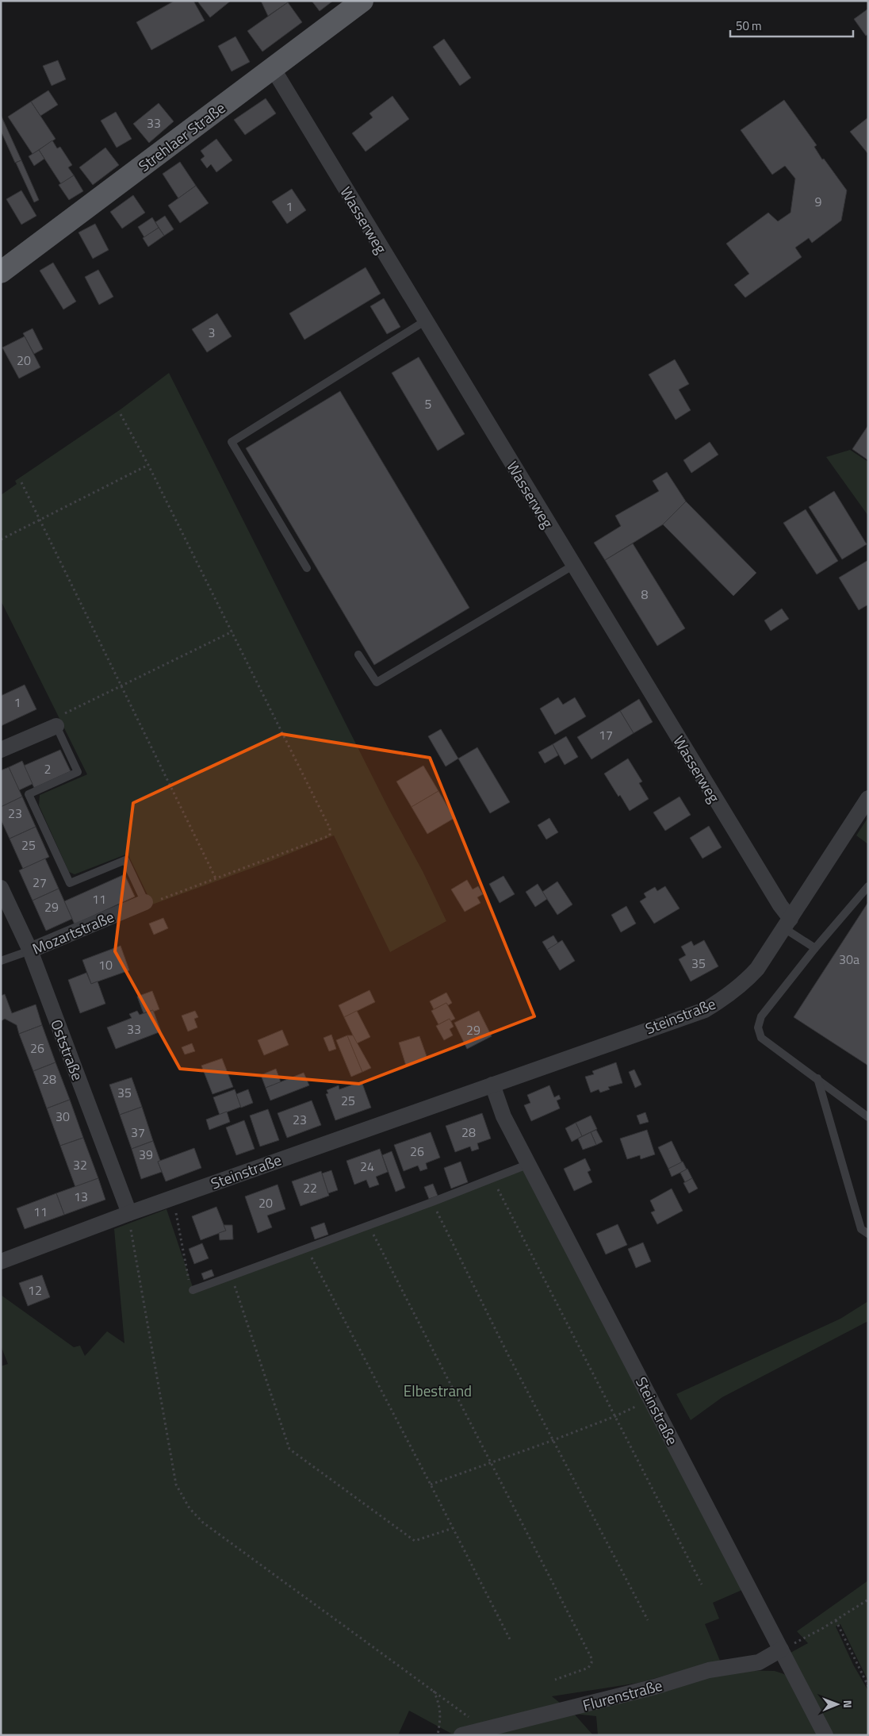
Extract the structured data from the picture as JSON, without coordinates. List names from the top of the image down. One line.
{"streets":{"main road":["Strehlaer Straße"],"street":["Wasserweg","Mozartstraße","Steinstraße","Oststraße","Flurenstraße"]},"crossings":[["Strehlaer Straße","Wasserweg"],["Wasserweg","Steinstraße"],["Mozartstraße","Oststraße"],["Steinstraße","Oststraße"],["Steinstraße","Flurenstraße"]],"parks":["Elbestrand"],"house_numbers":["33","9","1","3","20","5","8","1","17","2","23","25","27","11","29","30a","35","10","33","29","26","28","35","25","30","23","37","28","26","39","32","24","22","13","20","11","12"],"scale_bar":"50 m","north":"right"}
